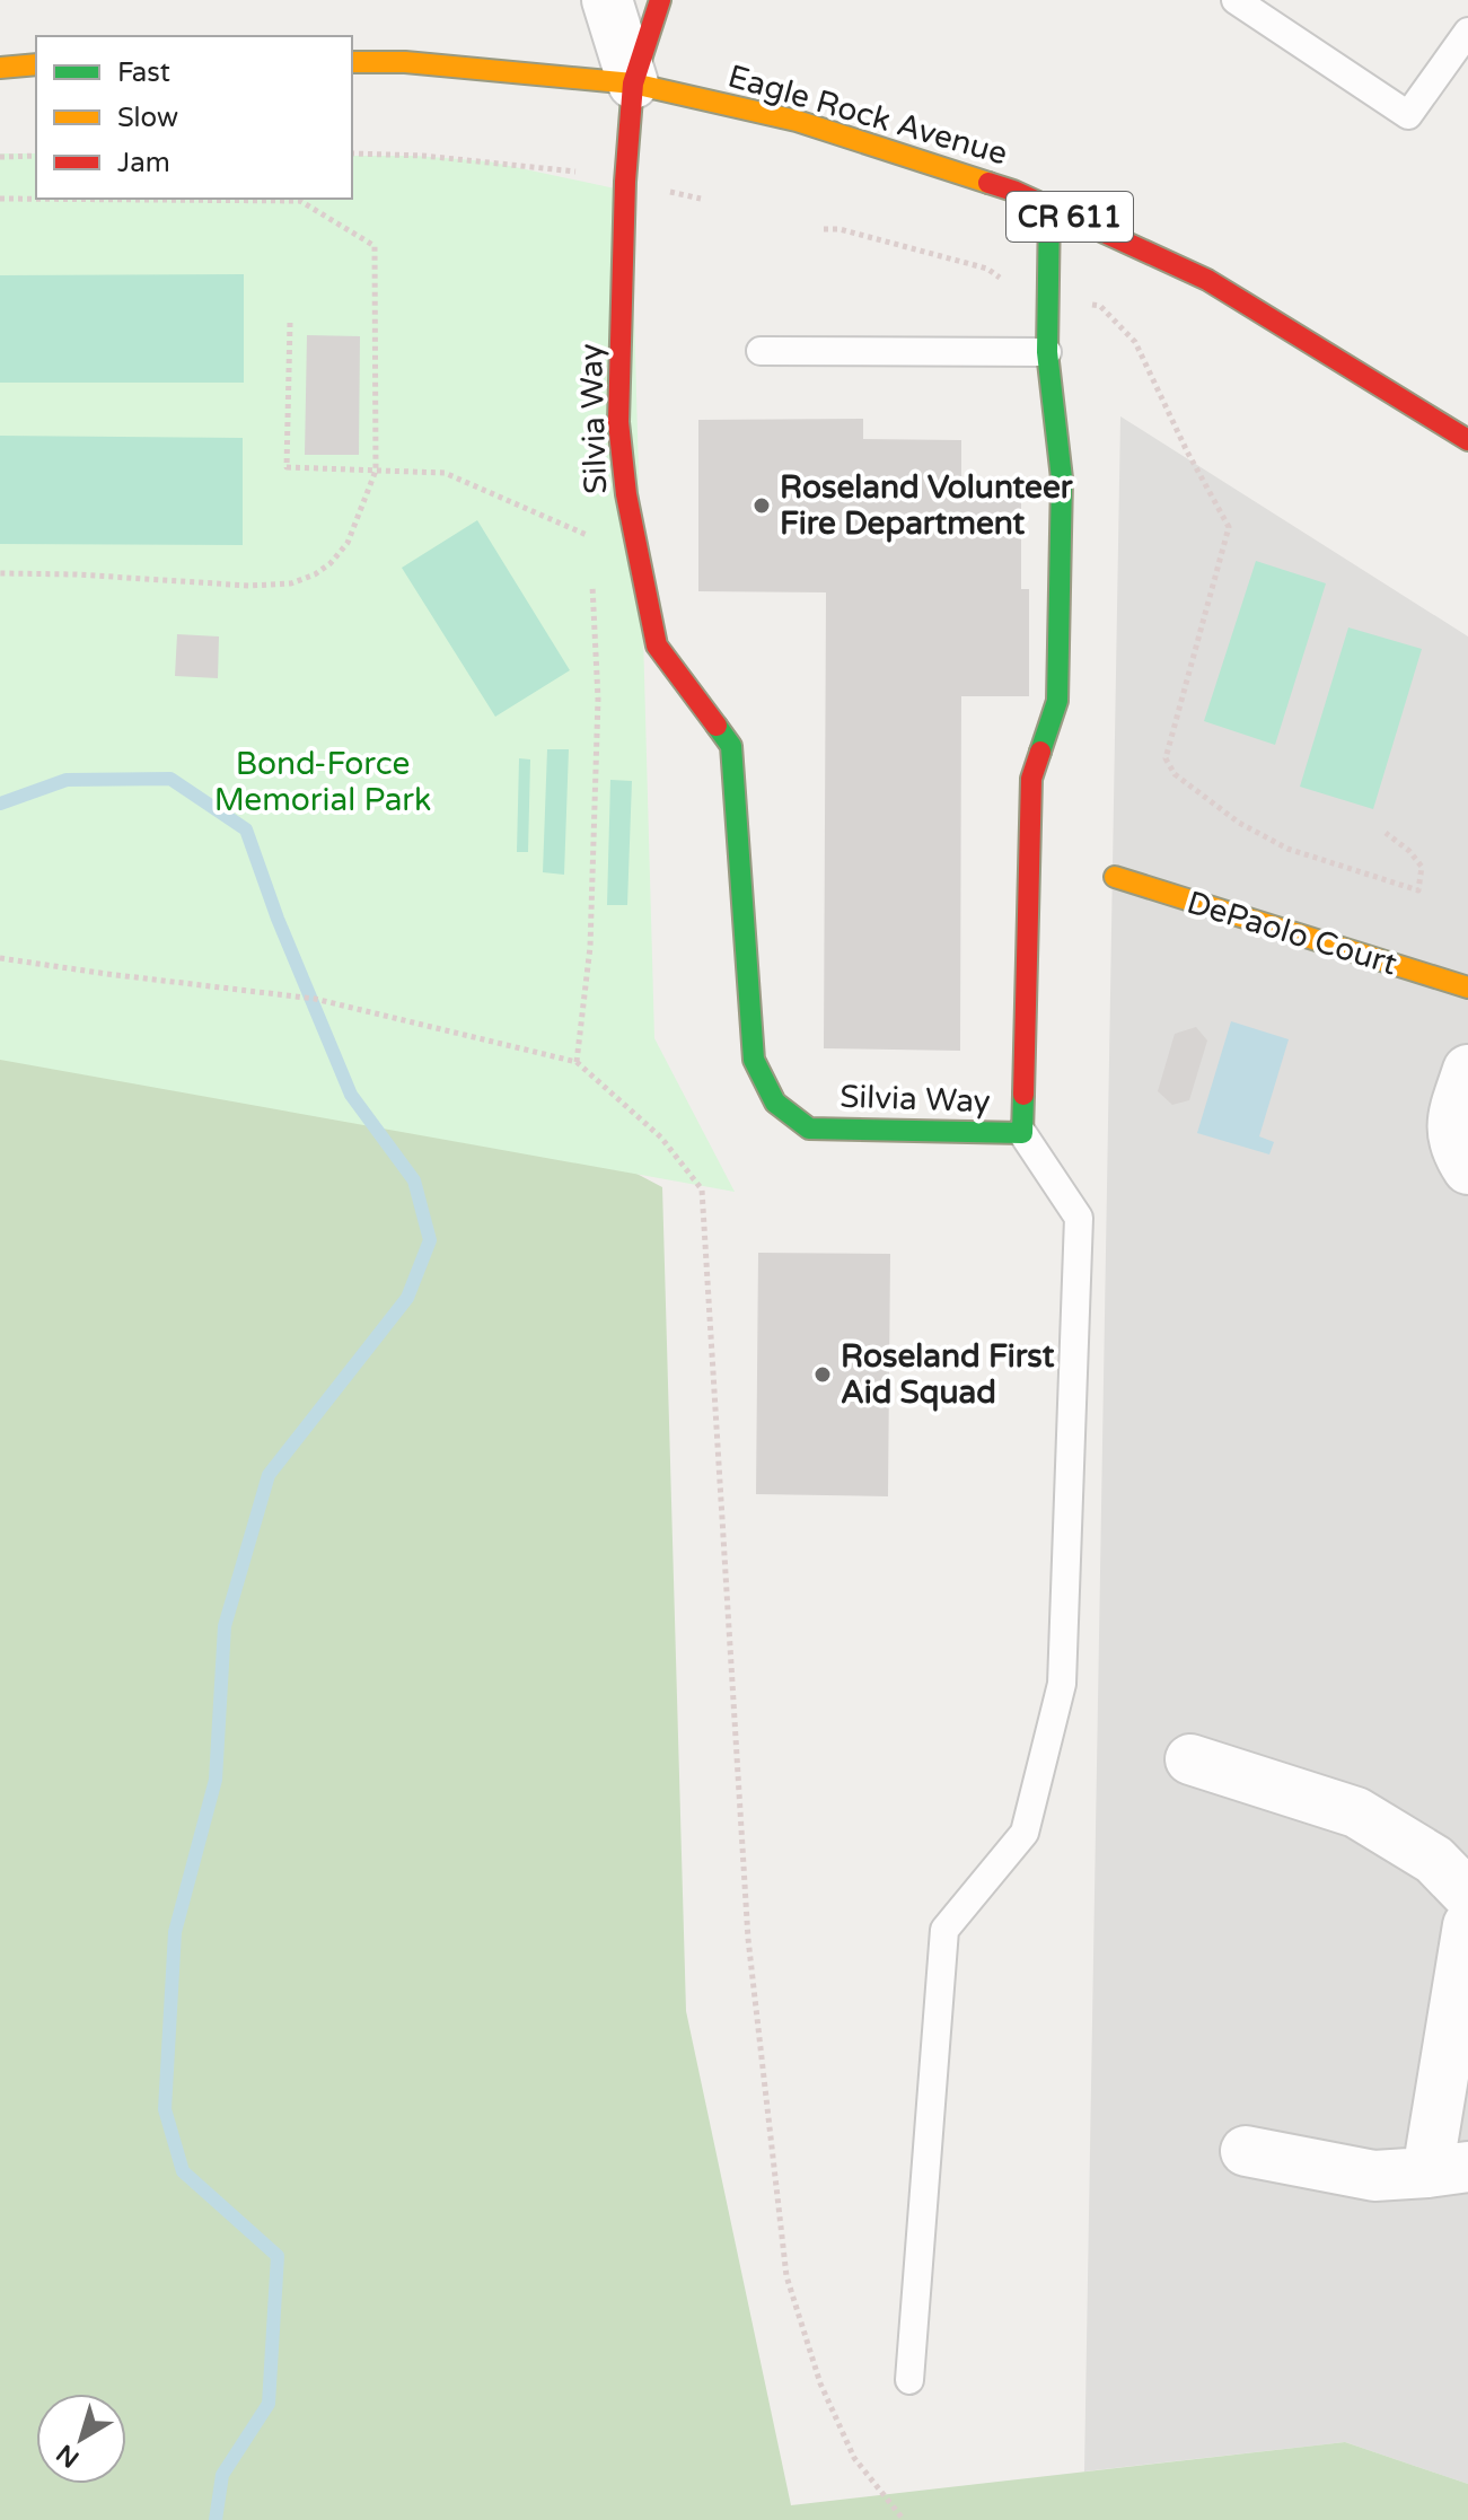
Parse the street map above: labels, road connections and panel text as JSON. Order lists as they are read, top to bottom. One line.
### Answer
{"streets":{"street":["Eagle Rock Avenue","CR 611","Silvia Way","DePaolo Court"]},"crossings":[["Eagle Rock Avenue","Silvia Way"]],"parks":["Bond-Force Memorial Park"],"places":["Roseland Volunteer Fire Department","Roseland First Aid Squad"],"legend":["Fast","Slow","Jam"],"north":"bottom left"}
